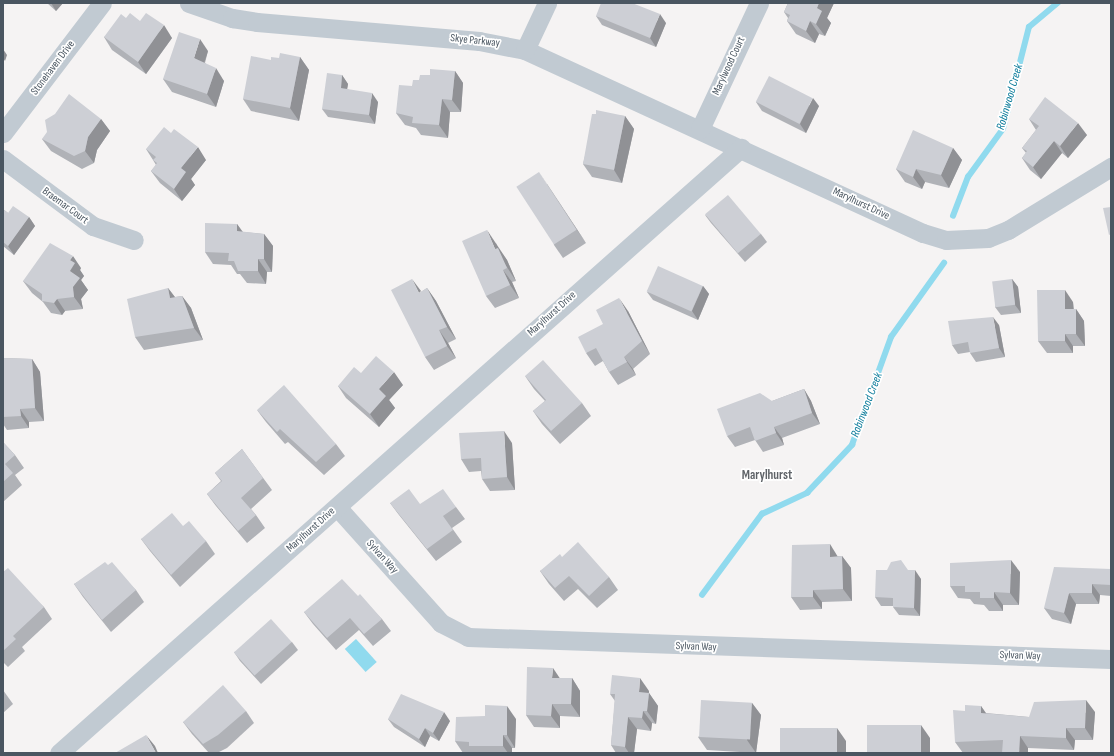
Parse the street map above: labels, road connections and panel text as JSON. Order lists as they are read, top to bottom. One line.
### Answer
{"streets":{"street":["Skye Parkway","Marylwood Court","Stonehaven Drive","Marylhurst Drive","Braemar Court","Sylvan Way"]},"crossings":[["Skye Parkway","Marylwood Court"],["Skye Parkway","Marylhurst Drive"],["Marylhurst Drive","Sylvan Way"]],"districts":["Marylhurst"],"water":["Robinwood Creek"]}
